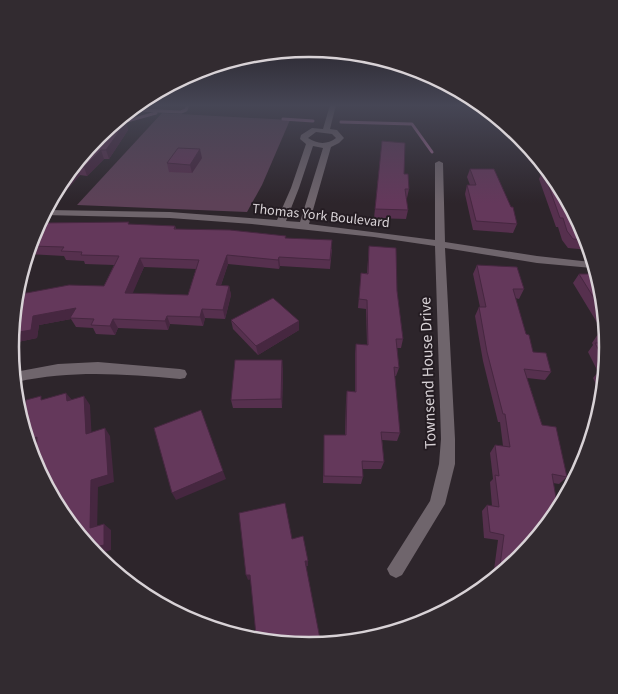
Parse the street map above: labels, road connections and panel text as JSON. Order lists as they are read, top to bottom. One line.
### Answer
{"streets":{"street":["Thomas York Boulevard","Townsend House Drive"]},"crossings":[["Thomas York Boulevard","Townsend House Drive"]]}
